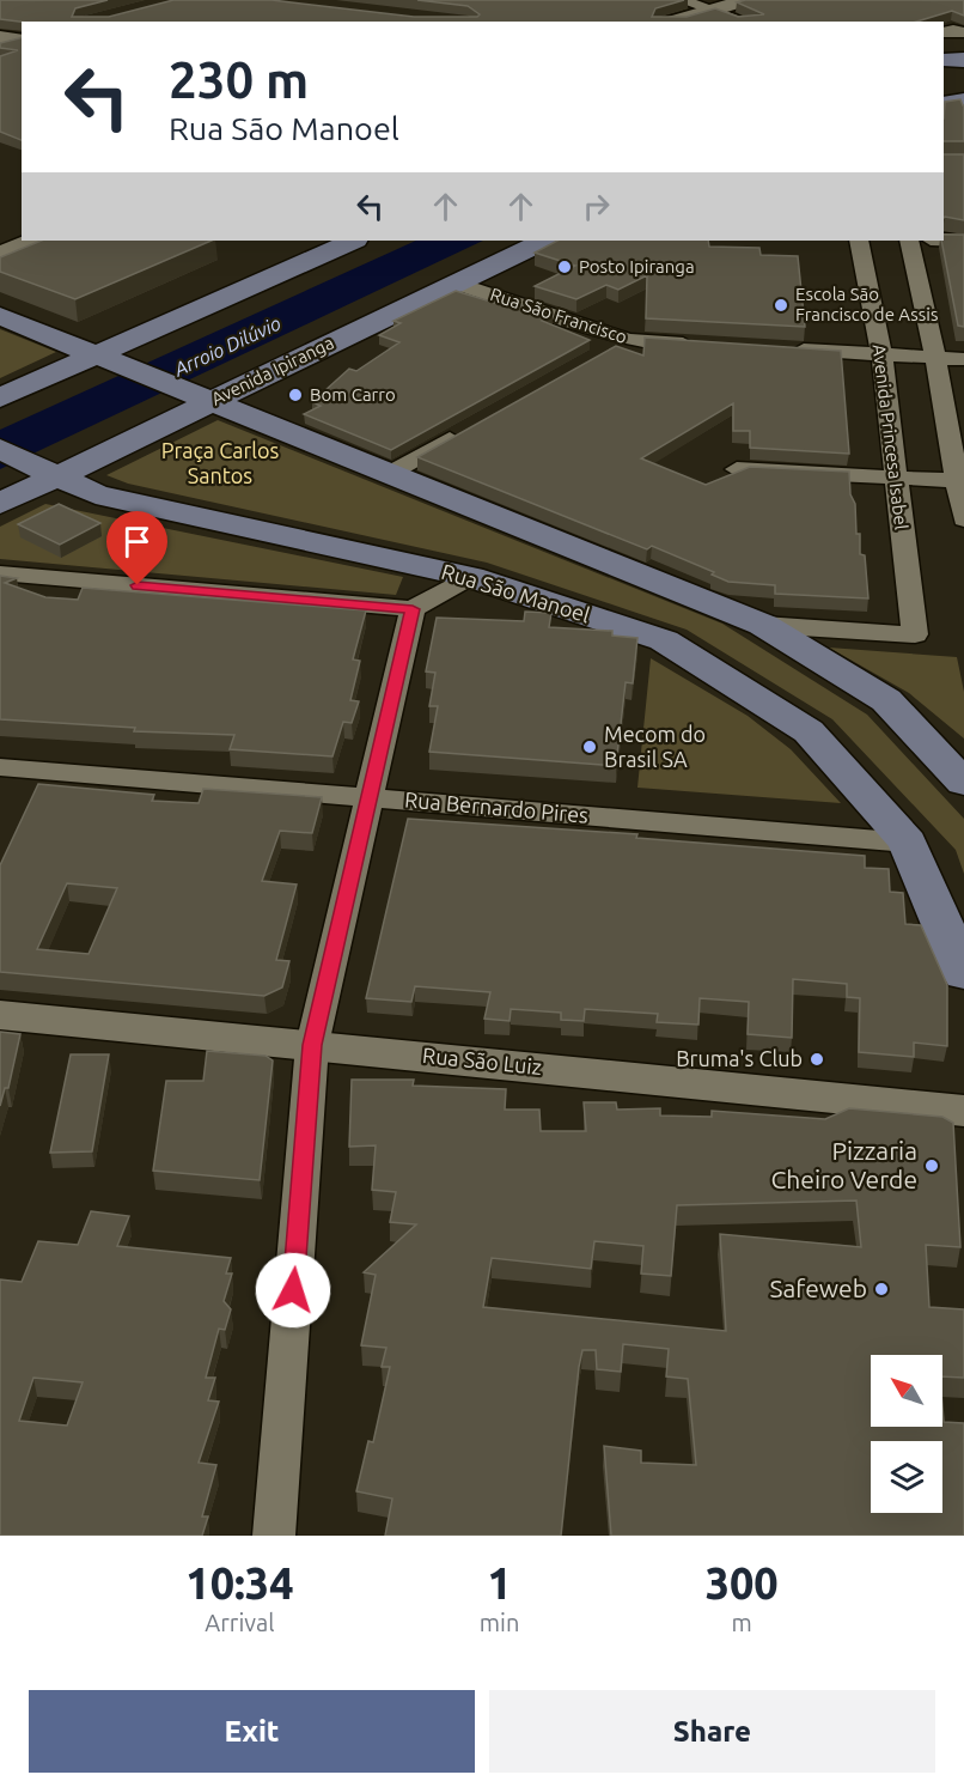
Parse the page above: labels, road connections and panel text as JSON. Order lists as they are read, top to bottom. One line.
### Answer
{"streets":{"main road":["Avenida Ipiranga","Rua São Manoel"],"street":["Rua São Francisco","Avenida Princesa Isabel","Rua Bernardo Pires","Rua São Luiz"]},"crossings":[["Rua São Francisco","Avenida Ipiranga"],["Avenida Ipiranga","Rua São Manoel"],["Rua São Manoel","Rua Bernardo Pires"]],"water":["Arroio Dilúvio"],"parks":["Praça Carlos Santos"],"places":["Posto Ipiranga","Escola São Francisco de Assis","Bom Carro","Mecom do Brasil SA","Bruma's Club","Pizzaria Cheiro Verde","Safeweb"],"north":"top left","page":{"turn":["230 m","Rua São Manoel"],"eta":["10:34","Arrival","1","min","300","m"],"buttons":["Exit","Share"]}}
